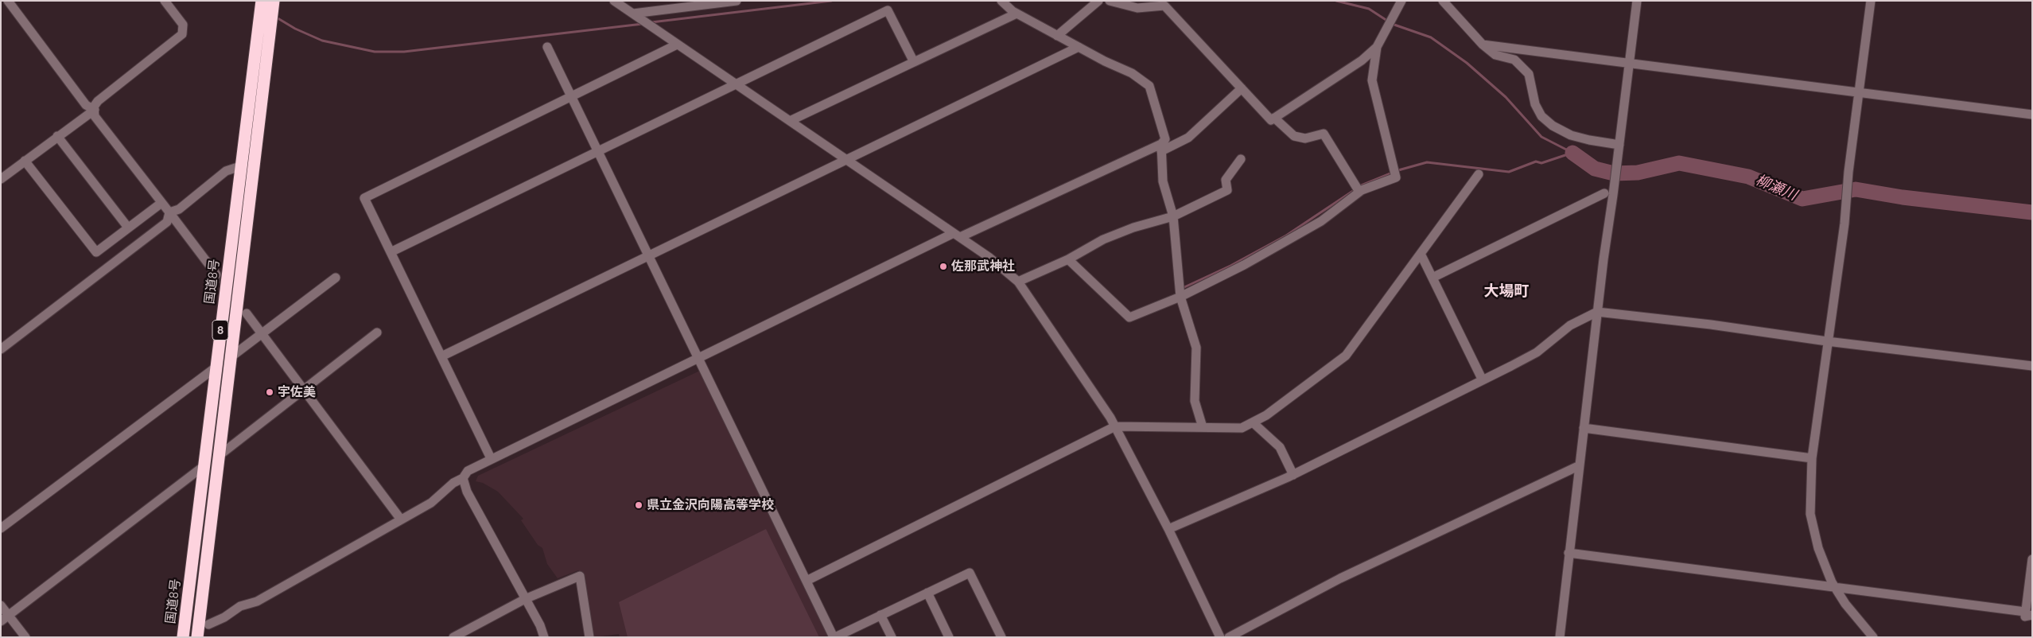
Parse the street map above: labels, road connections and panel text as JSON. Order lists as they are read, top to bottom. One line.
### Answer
{"streets":{"highway":["国道8号","8"]},"districts":["大場町"],"water":["柳瀬川"],"places":["佐那武神社","宇佐美","県立金沢向陽高等学校"]}
